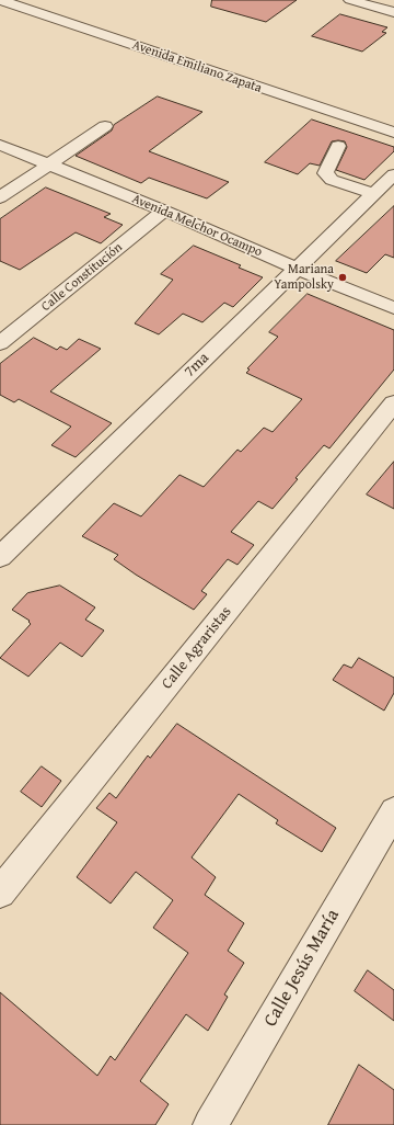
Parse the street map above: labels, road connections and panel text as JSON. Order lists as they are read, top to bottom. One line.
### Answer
{"streets":{"street":["Avenida Emiliano Zapata","Avenida Melchor Ocampo","Calle Constitución","7ma","Calle Agraristas","Calle Jesús María"]},"crossings":[["Avenida Melchor Ocampo","Calle Constitución"],["Avenida Melchor Ocampo","7ma"]],"places":["Mariana Yampolsky"]}
